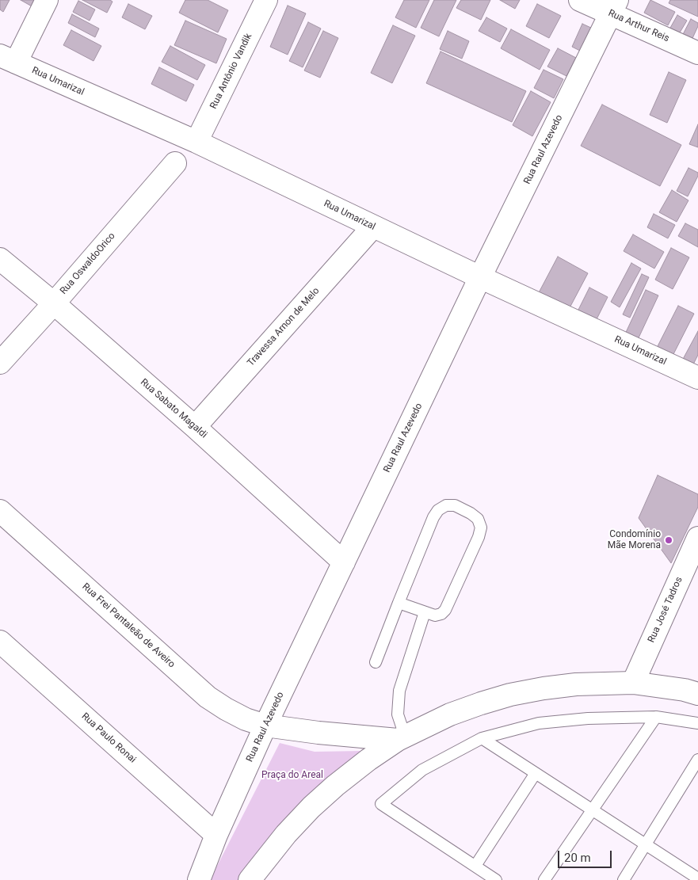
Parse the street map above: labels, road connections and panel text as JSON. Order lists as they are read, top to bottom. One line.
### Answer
{"streets":{"street":["Rua Arthur Reis","Rua Antônio Vandik","Rua Umarizal","Rua Raul Azevedo","Rua OswaldoOrico","Travessa Arnon de Melo","Rua Sabato Magaldi","Rua José Tadros","Rua Frei Pantaleão de Aveiro","Rua Paulo Ronai"]},"crossings":[["Rua Arthur Reis","Rua Raul Azevedo"],["Rua Antônio Vandik","Rua Umarizal"],["Rua Umarizal","Rua Raul Azevedo"],["Rua Umarizal","Travessa Arnon de Melo"],["Rua Raul Azevedo","Rua Sabato Magaldi"],["Rua Raul Azevedo","Rua Frei Pantaleão de Aveiro"],["Rua Raul Azevedo","Rua Paulo Ronai"],["Rua OswaldoOrico","Rua Sabato Magaldi"],["Travessa Arnon de Melo","Rua Sabato Magaldi"]],"parks":["Praça do Areal"],"places":["Condomínio Mãe Morena"],"scale_bar":"20 m"}
